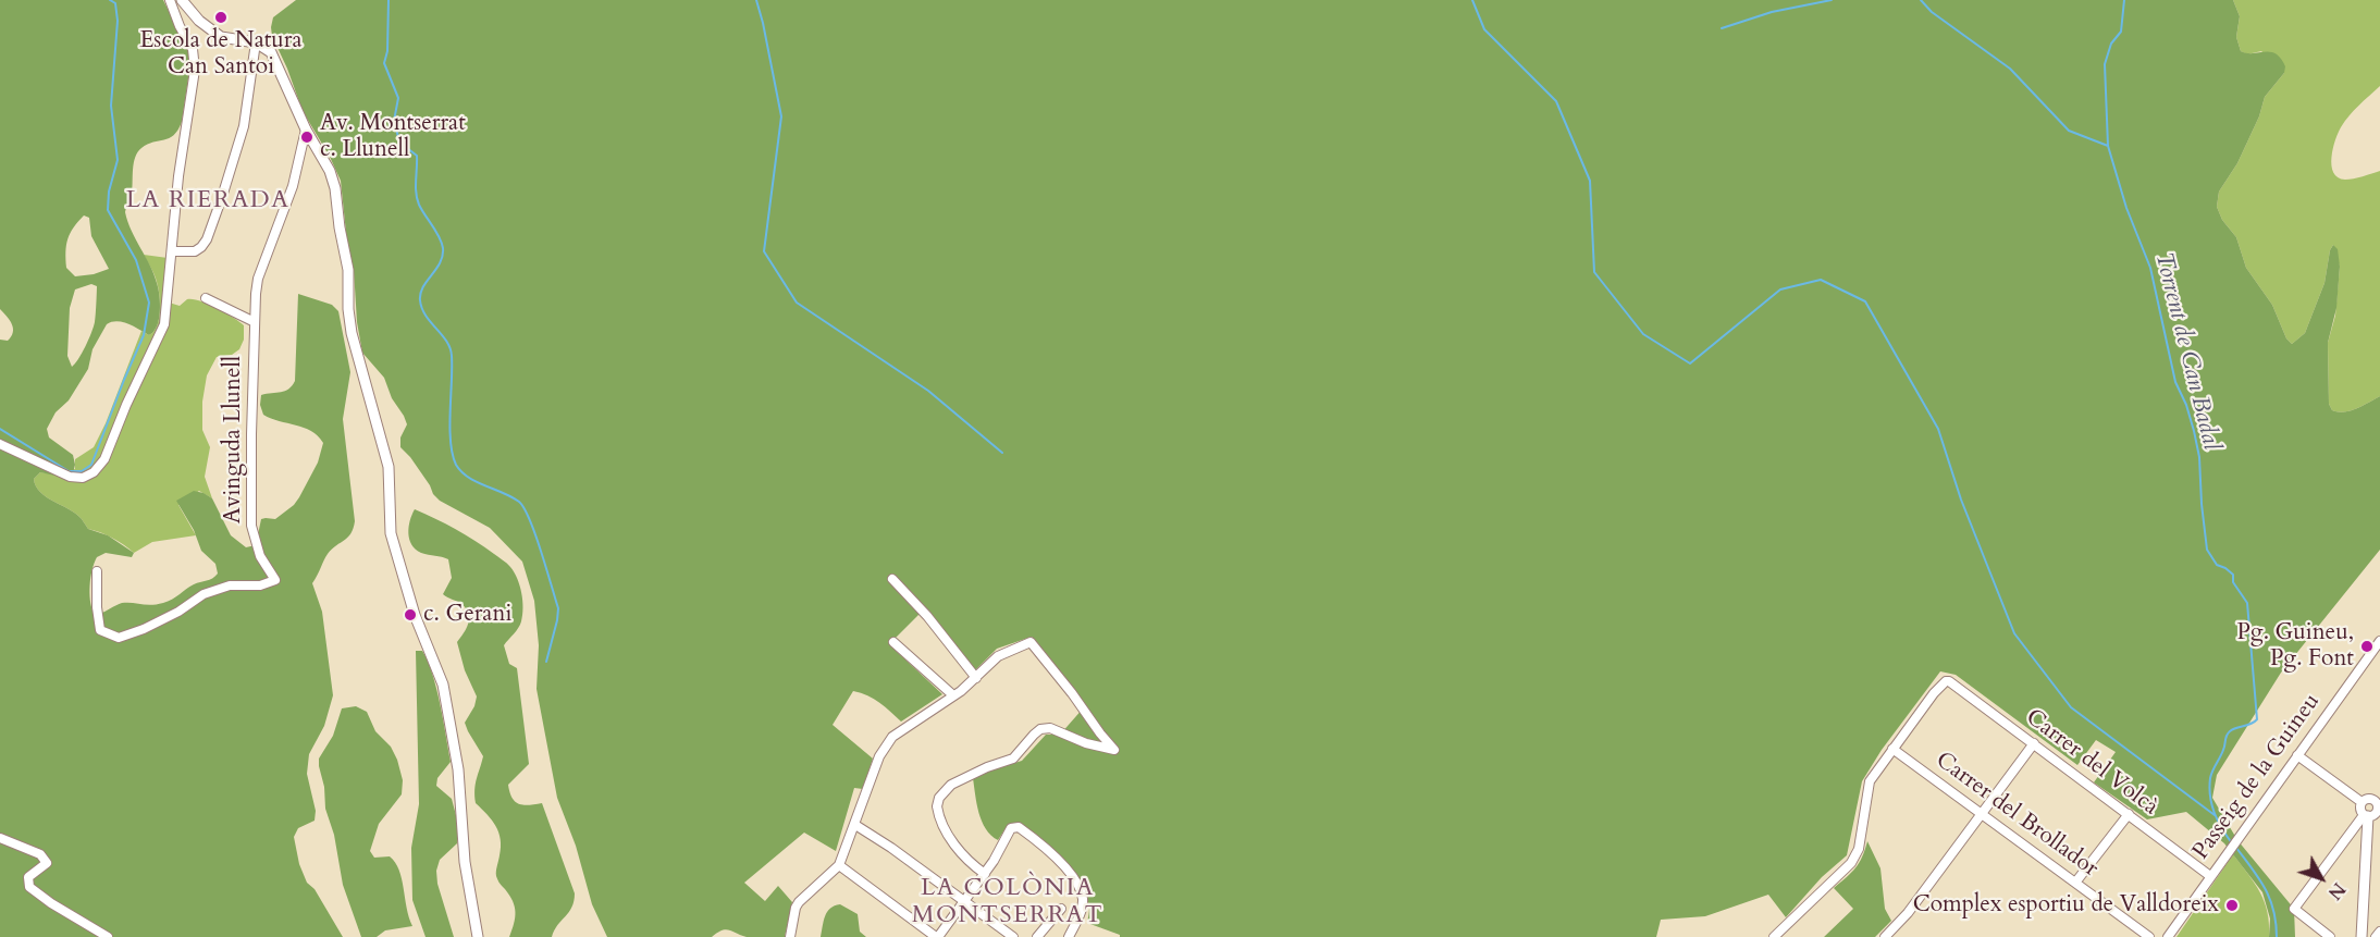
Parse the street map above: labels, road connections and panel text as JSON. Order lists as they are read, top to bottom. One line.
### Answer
{"streets":{"street":["Avinguda Llunell","Carrer del Volcà","Passeig de la Guineu","Carrer del Brollador"]},"crossings":[["Carrer del Volcà","Passeig de la Guineu"],["Carrer del Volcà","Carrer del Brollador"]],"districts":["LA RIERADA","LA COLÒNIA MONTSERRAT"],"water":["Torrent de Can Badal"],"places":["Escola de Natura Can Santoi","Av. Montserrat c. Llunell","c. Gerani","Pg. Guineu, Pg. Font","Complex esportiu de Valldoreix"],"north":"bottom right"}
